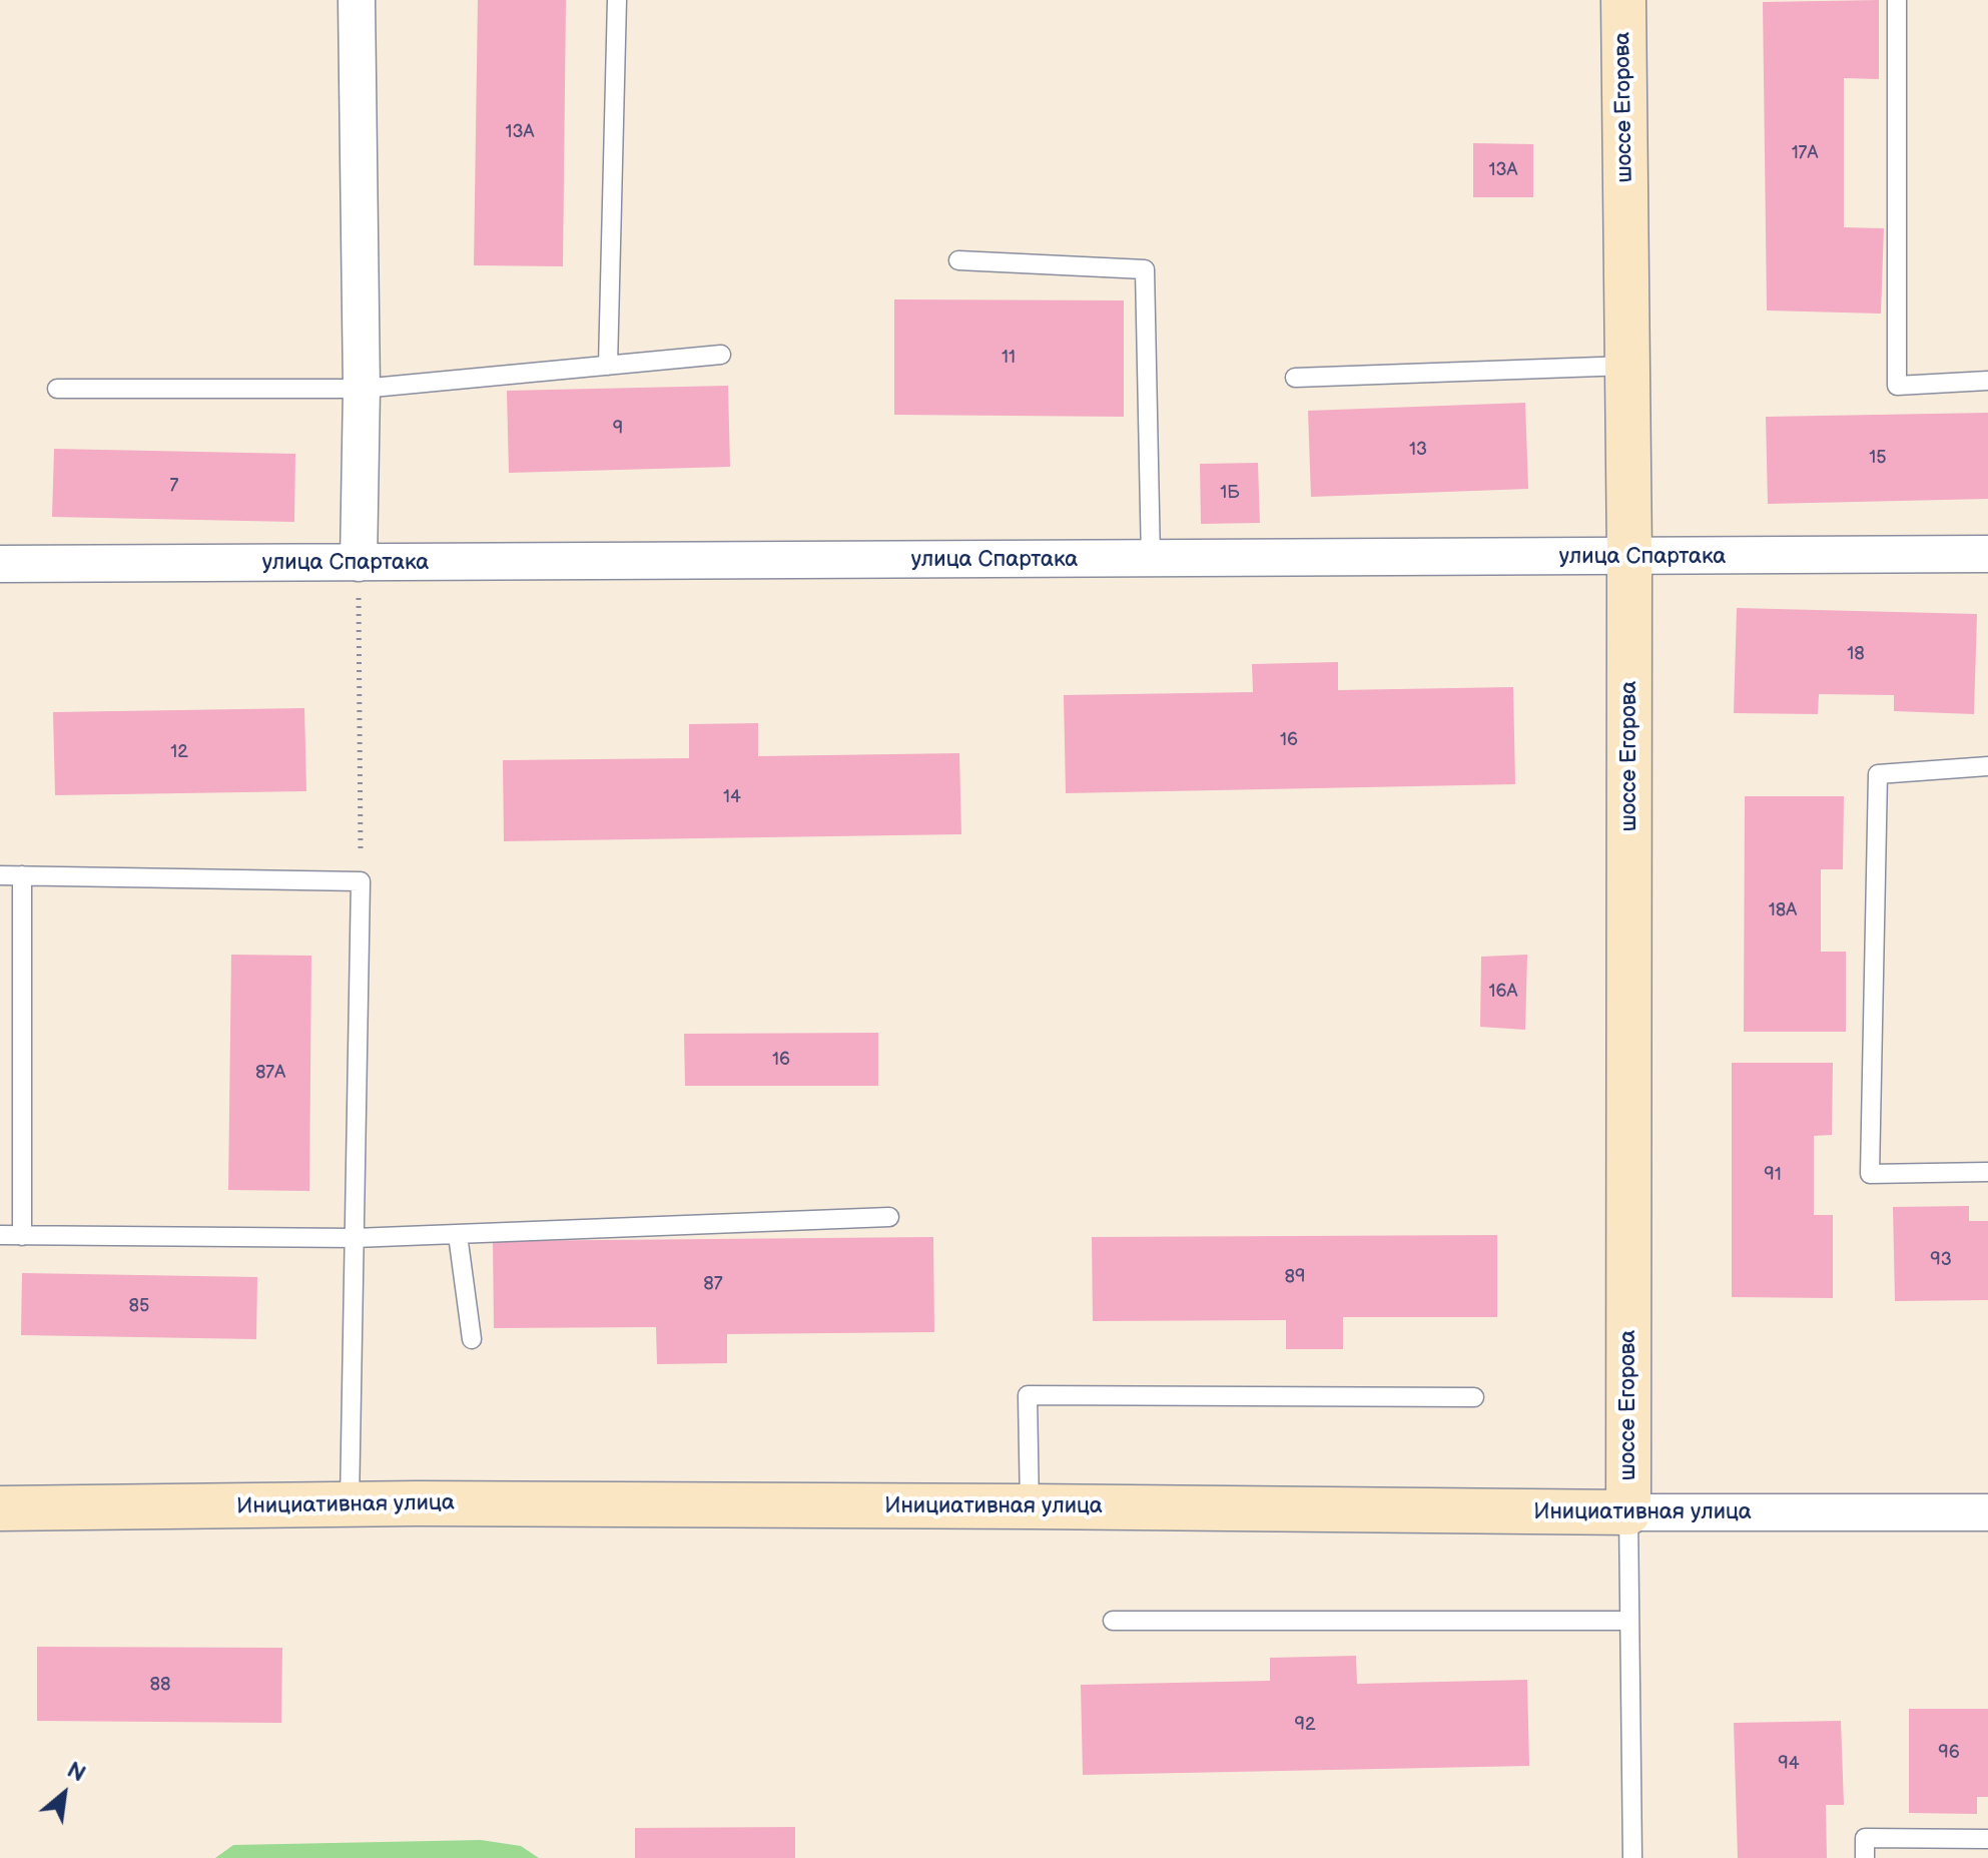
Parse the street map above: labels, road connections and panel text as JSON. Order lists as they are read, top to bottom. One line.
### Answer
{"streets":{"main road":["шоссе Егорова","Инициативная улица"],"street":["улица Спартака"]},"crossings":[["шоссе Егорова","улица Спартака"],["шоссе Егорова","Инициативная улица"]],"house_numbers":["13А","17А","13А","11","9","13","15","7","1Б","18","16","12","14","18А","16А","16","87А","91","93","89","87","85","88","92","96","94"],"north":"top right"}
